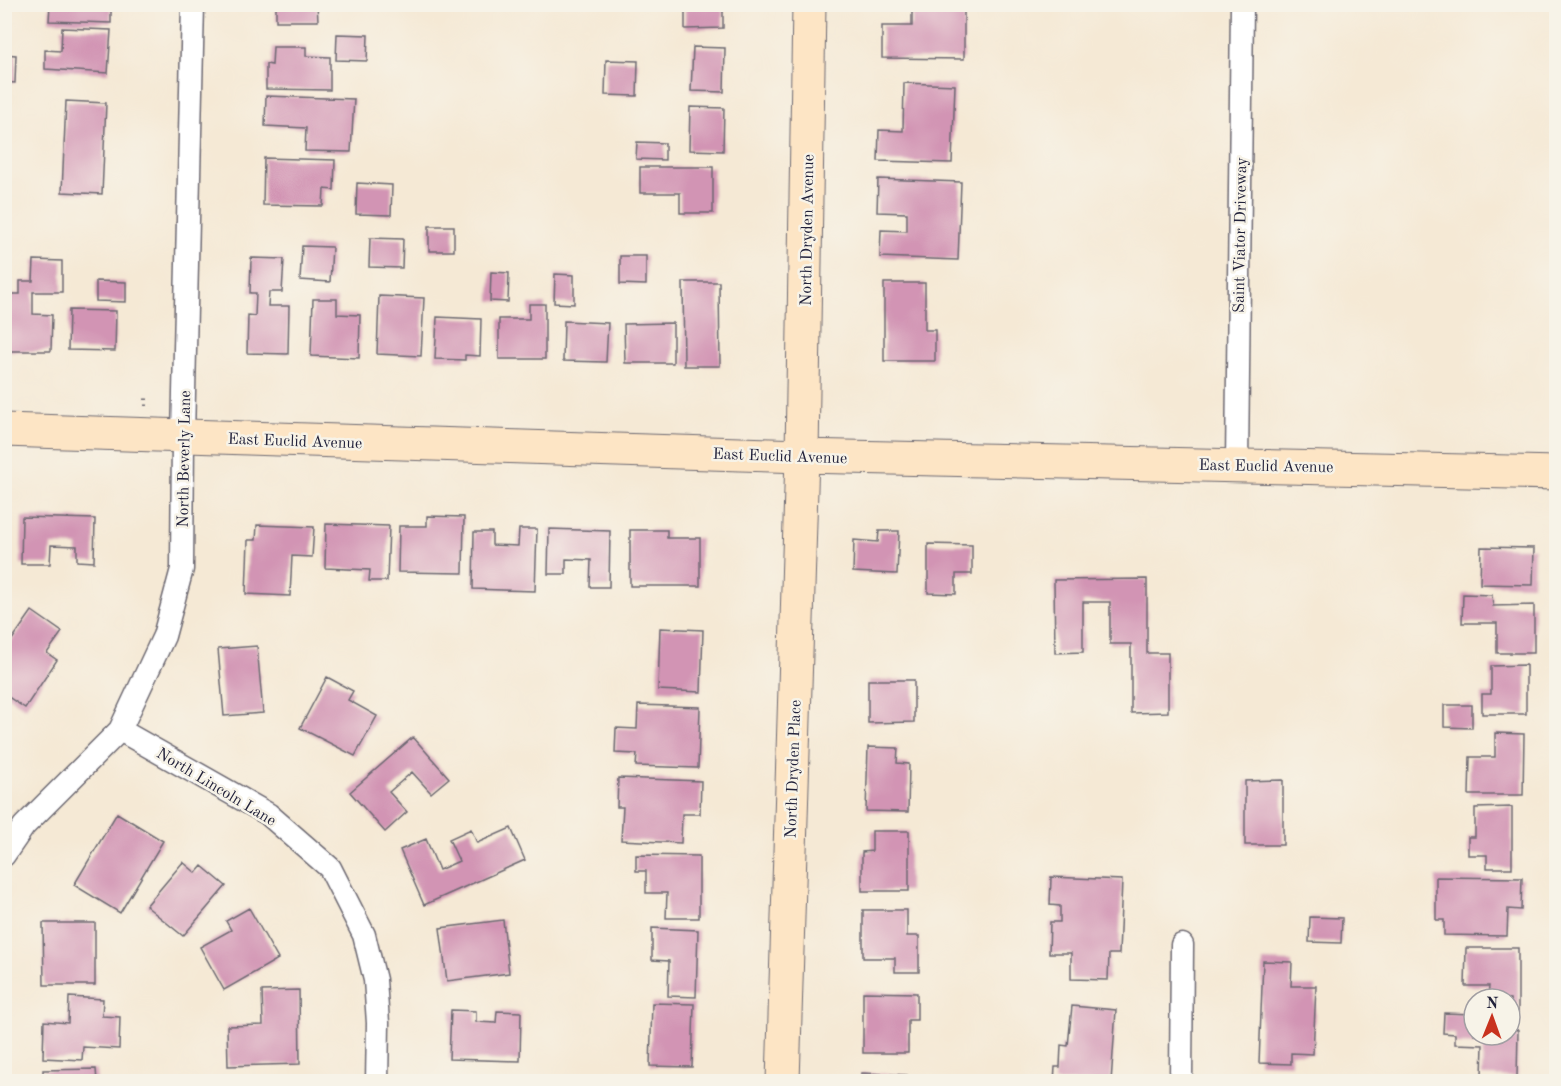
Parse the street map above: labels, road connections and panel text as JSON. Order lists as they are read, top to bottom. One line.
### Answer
{"streets":{"street":["North Dryden Avenue","Saint Viator Driveway","East Euclid Avenue","North Beverly Lane","North Dryden Place","North Lincoln Lane"]},"crossings":[["North Dryden Avenue","East Euclid Avenue"],["North Dryden Avenue","North Dryden Place"],["Saint Viator Driveway","East Euclid Avenue"],["East Euclid Avenue","North Beverly Lane"],["East Euclid Avenue","North Dryden Place"],["North Beverly Lane","North Lincoln Lane"]],"north":"top"}
